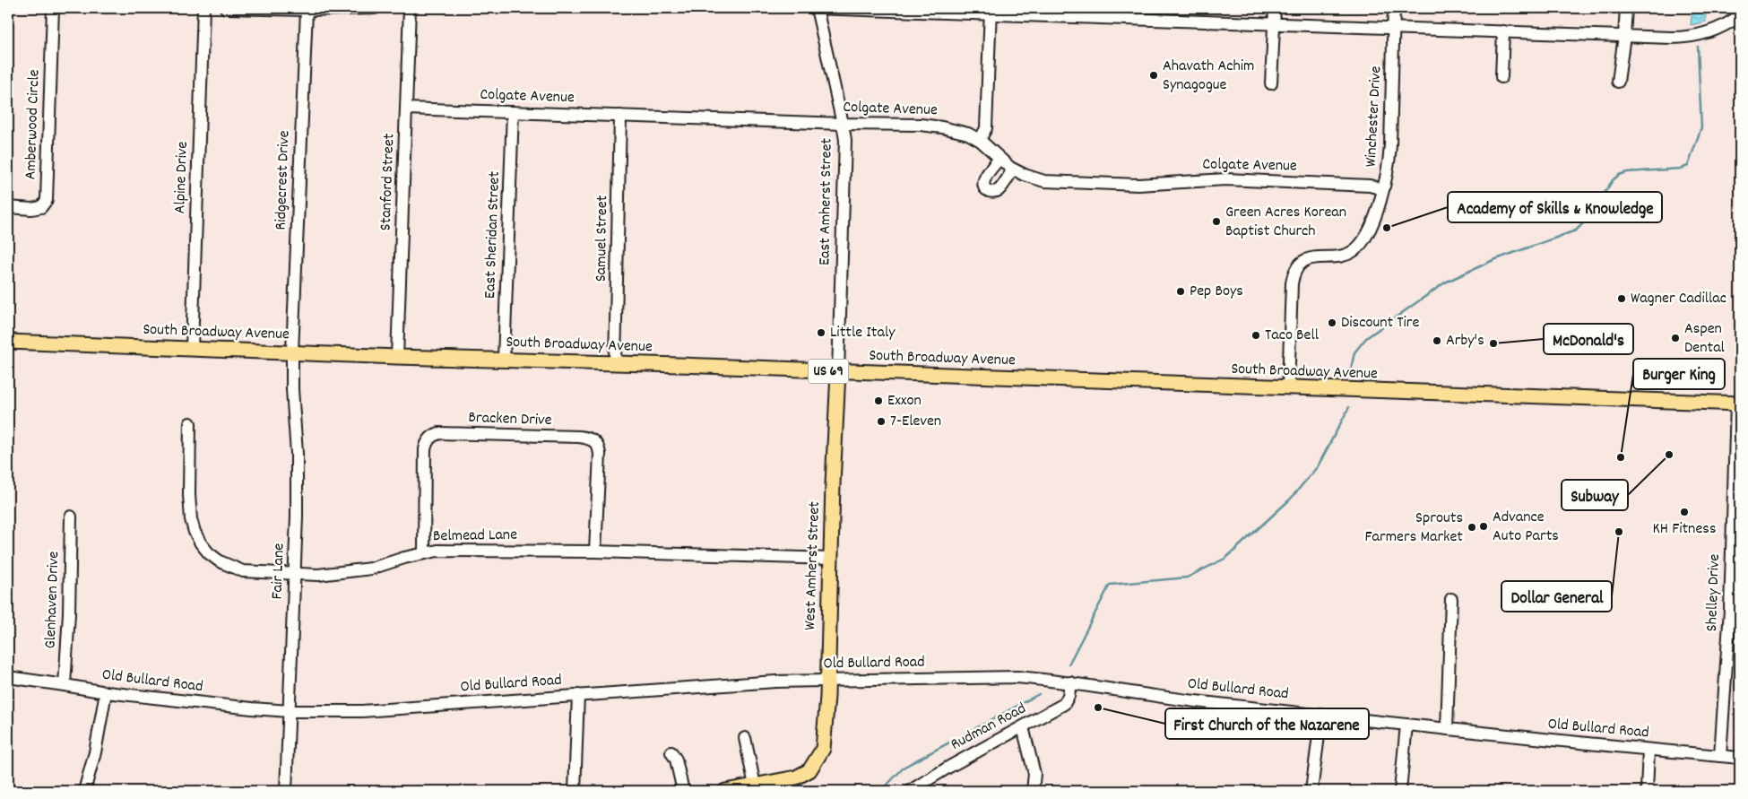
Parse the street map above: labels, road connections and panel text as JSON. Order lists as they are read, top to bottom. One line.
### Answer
{"streets":{"main road":["South Broadway Avenue","US 69","West Amherst Street"],"street":["Colgate Avenue","Winchester Drive","Amberwood Circle","Alpine Drive","Ridgecrest Drive","Stanford Street","East Amherst Street","East Sheridan Street","Samuel Street","Bracken Drive","Belmead Lane","Fair Lane","Shelley Drive","Glenhaven Drive","Old Bullard Road","Rudman Road"]},"crossings":[["Colgate Avenue","Winchester Drive"],["Colgate Avenue","Stanford Street"],["Colgate Avenue","East Amherst Street"],["Colgate Avenue","East Sheridan Street"],["Colgate Avenue","Samuel Street"],["Winchester Drive","South Broadway Avenue"],["Alpine Drive","South Broadway Avenue"],["Ridgecrest Drive","South Broadway Avenue"],["Ridgecrest Drive","Fair Lane"],["Stanford Street","South Broadway Avenue"],["East Amherst Street","South Broadway Avenue"],["East Amherst Street","West Amherst Street"],["East Sheridan Street","South Broadway Avenue"],["Samuel Street","South Broadway Avenue"],["South Broadway Avenue","West Amherst Street"],["South Broadway Avenue","Fair Lane"],["South Broadway Avenue","Shelley Drive"],["Bracken Drive","Belmead Lane"],["Belmead Lane","West Amherst Street"],["Belmead Lane","Fair Lane"],["West Amherst Street","Old Bullard Road"],["Fair Lane","Old Bullard Road"],["Shelley Drive","Old Bullard Road"],["Glenhaven Drive","Old Bullard Road"],["Old Bullard Road","Rudman Road"]],"places":["Ahavath Achim Synagogue","Green Acres Korean Baptist Church","Academy of Skills & Knowledge","Pep Boys","Wagner Cadillac","Discount Tire","Little Italy","Taco Bell","Aspen Dental","Arby's","McDonald's","Exxon","7-Eleven","Subway","Burger King","KH Fitness","Advance Auto Parts","Sprouts Farmers Market","Dollar General","First Church of the Nazarene"]}
